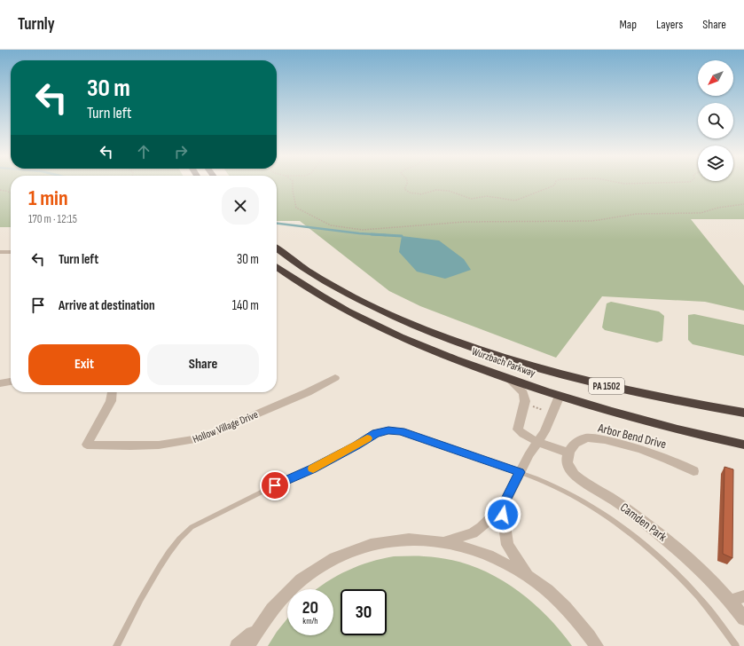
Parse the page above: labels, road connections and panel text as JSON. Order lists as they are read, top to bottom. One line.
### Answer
{"streets":{"highway":["Wurzbach Parkway","PA 1502"],"street":["Hollow Village Drive","Arbor Bend Drive","Camden Park"]},"crossings":[["Arbor Bend Drive","Camden Park"]],"north":"bottom left","page":{"header":"Turnly","nav":["Map","Layers","Share"],"turn":["30 m","Turn left"],"heading":["1 min","170 m · 12:15"],"list":[{"name":"Turn left","value":"30 m"},{"name":"Arrive at destination","value":"140 m"}],"buttons":["Exit","Share"],"speed":"20 km/h","limit":"30"}}
